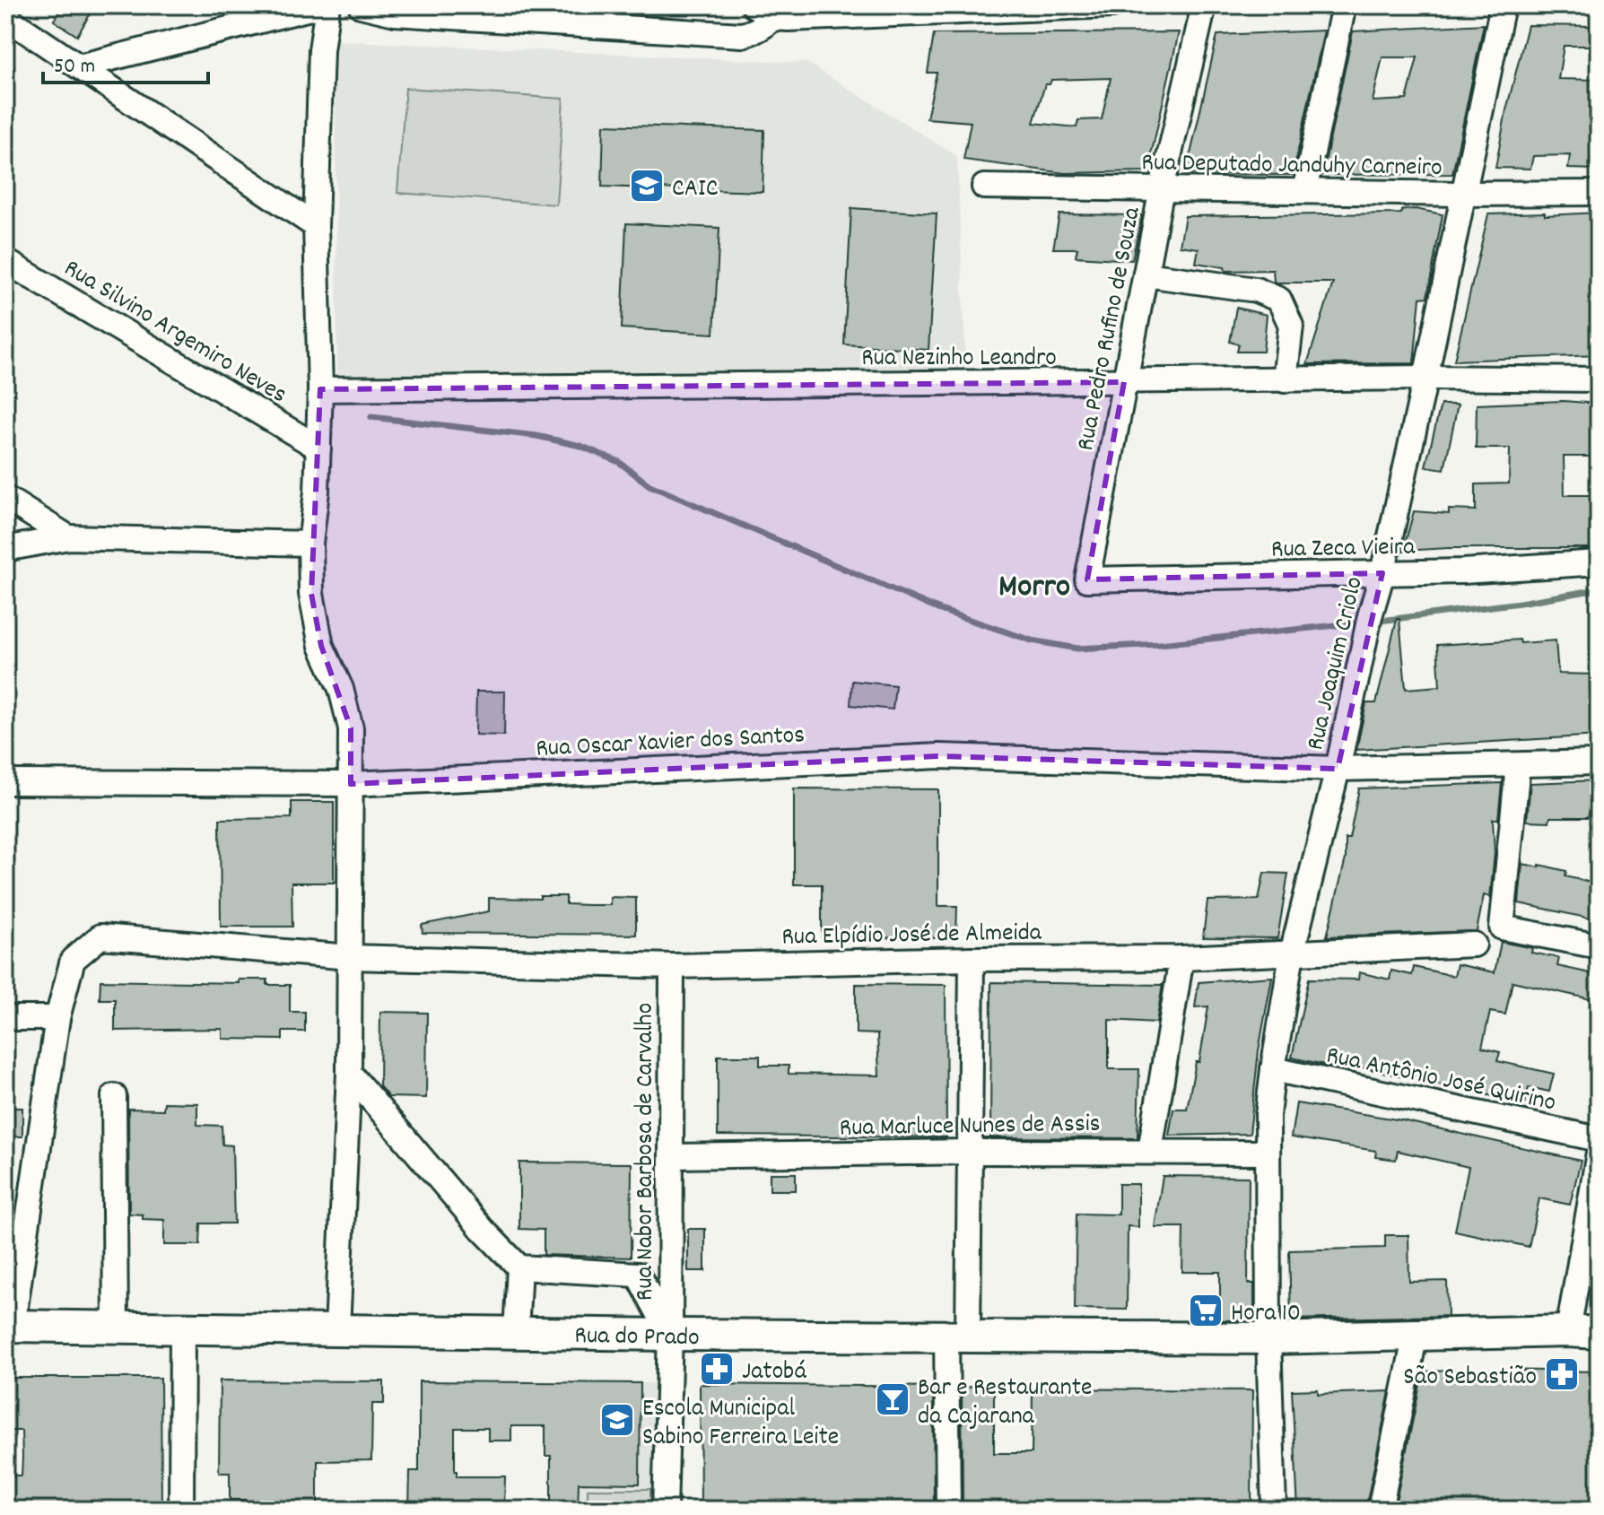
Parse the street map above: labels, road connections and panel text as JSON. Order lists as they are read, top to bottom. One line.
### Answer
{"streets":{"main road":["Rua do Prado"],"street":["Rua Deputado Janduhy Carneiro","Rua Pedro Rufino de Souza","Rua Silvino Argemiro Neves","Rua Nezinho Leandro","Rua Zeca Vieira","Rua Joaquim Criolo","Rua Oscar Xavier dos Santos","Rua Elpídio José de Almeida","Rua Antônio José Quirino","Rua Marluce Nunes de Assis","Rua Nabor Barbosa de Carvalho"]},"crossings":[["Rua Deputado Janduhy Carneiro","Rua Pedro Rufino de Souza"],["Rua Deputado Janduhy Carneiro","Rua Joaquim Criolo"],["Rua Pedro Rufino de Souza","Rua Nezinho Leandro"],["Rua Pedro Rufino de Souza","Rua Zeca Vieira"],["Rua Nezinho Leandro","Rua Joaquim Criolo"],["Rua Zeca Vieira","Rua Joaquim Criolo"],["Rua Joaquim Criolo","Rua Oscar Xavier dos Santos"],["Rua Joaquim Criolo","Rua Elpídio José de Almeida"],["Rua Joaquim Criolo","Rua Antônio José Quirino"],["Rua Joaquim Criolo","Rua Marluce Nunes de Assis"],["Rua Joaquim Criolo","Rua do Prado"],["Rua Elpídio José de Almeida","Rua Nabor Barbosa de Carvalho"],["Rua Elpídio José de Almeida","Rua do Prado"],["Rua Marluce Nunes de Assis","Rua Nabor Barbosa de Carvalho"],["Rua Nabor Barbosa de Carvalho","Rua do Prado"]],"districts":["Morro"],"places":{"school or university":["CAIC","Escola Municipal Sabino Ferreira Leite"],"supermarket":["Hora 10"],"pharmacy":["Jatobá","São Sebastião"],"bar":["Bar e Restaurante da Cajarana"]},"scale_bar":"50 m"}
